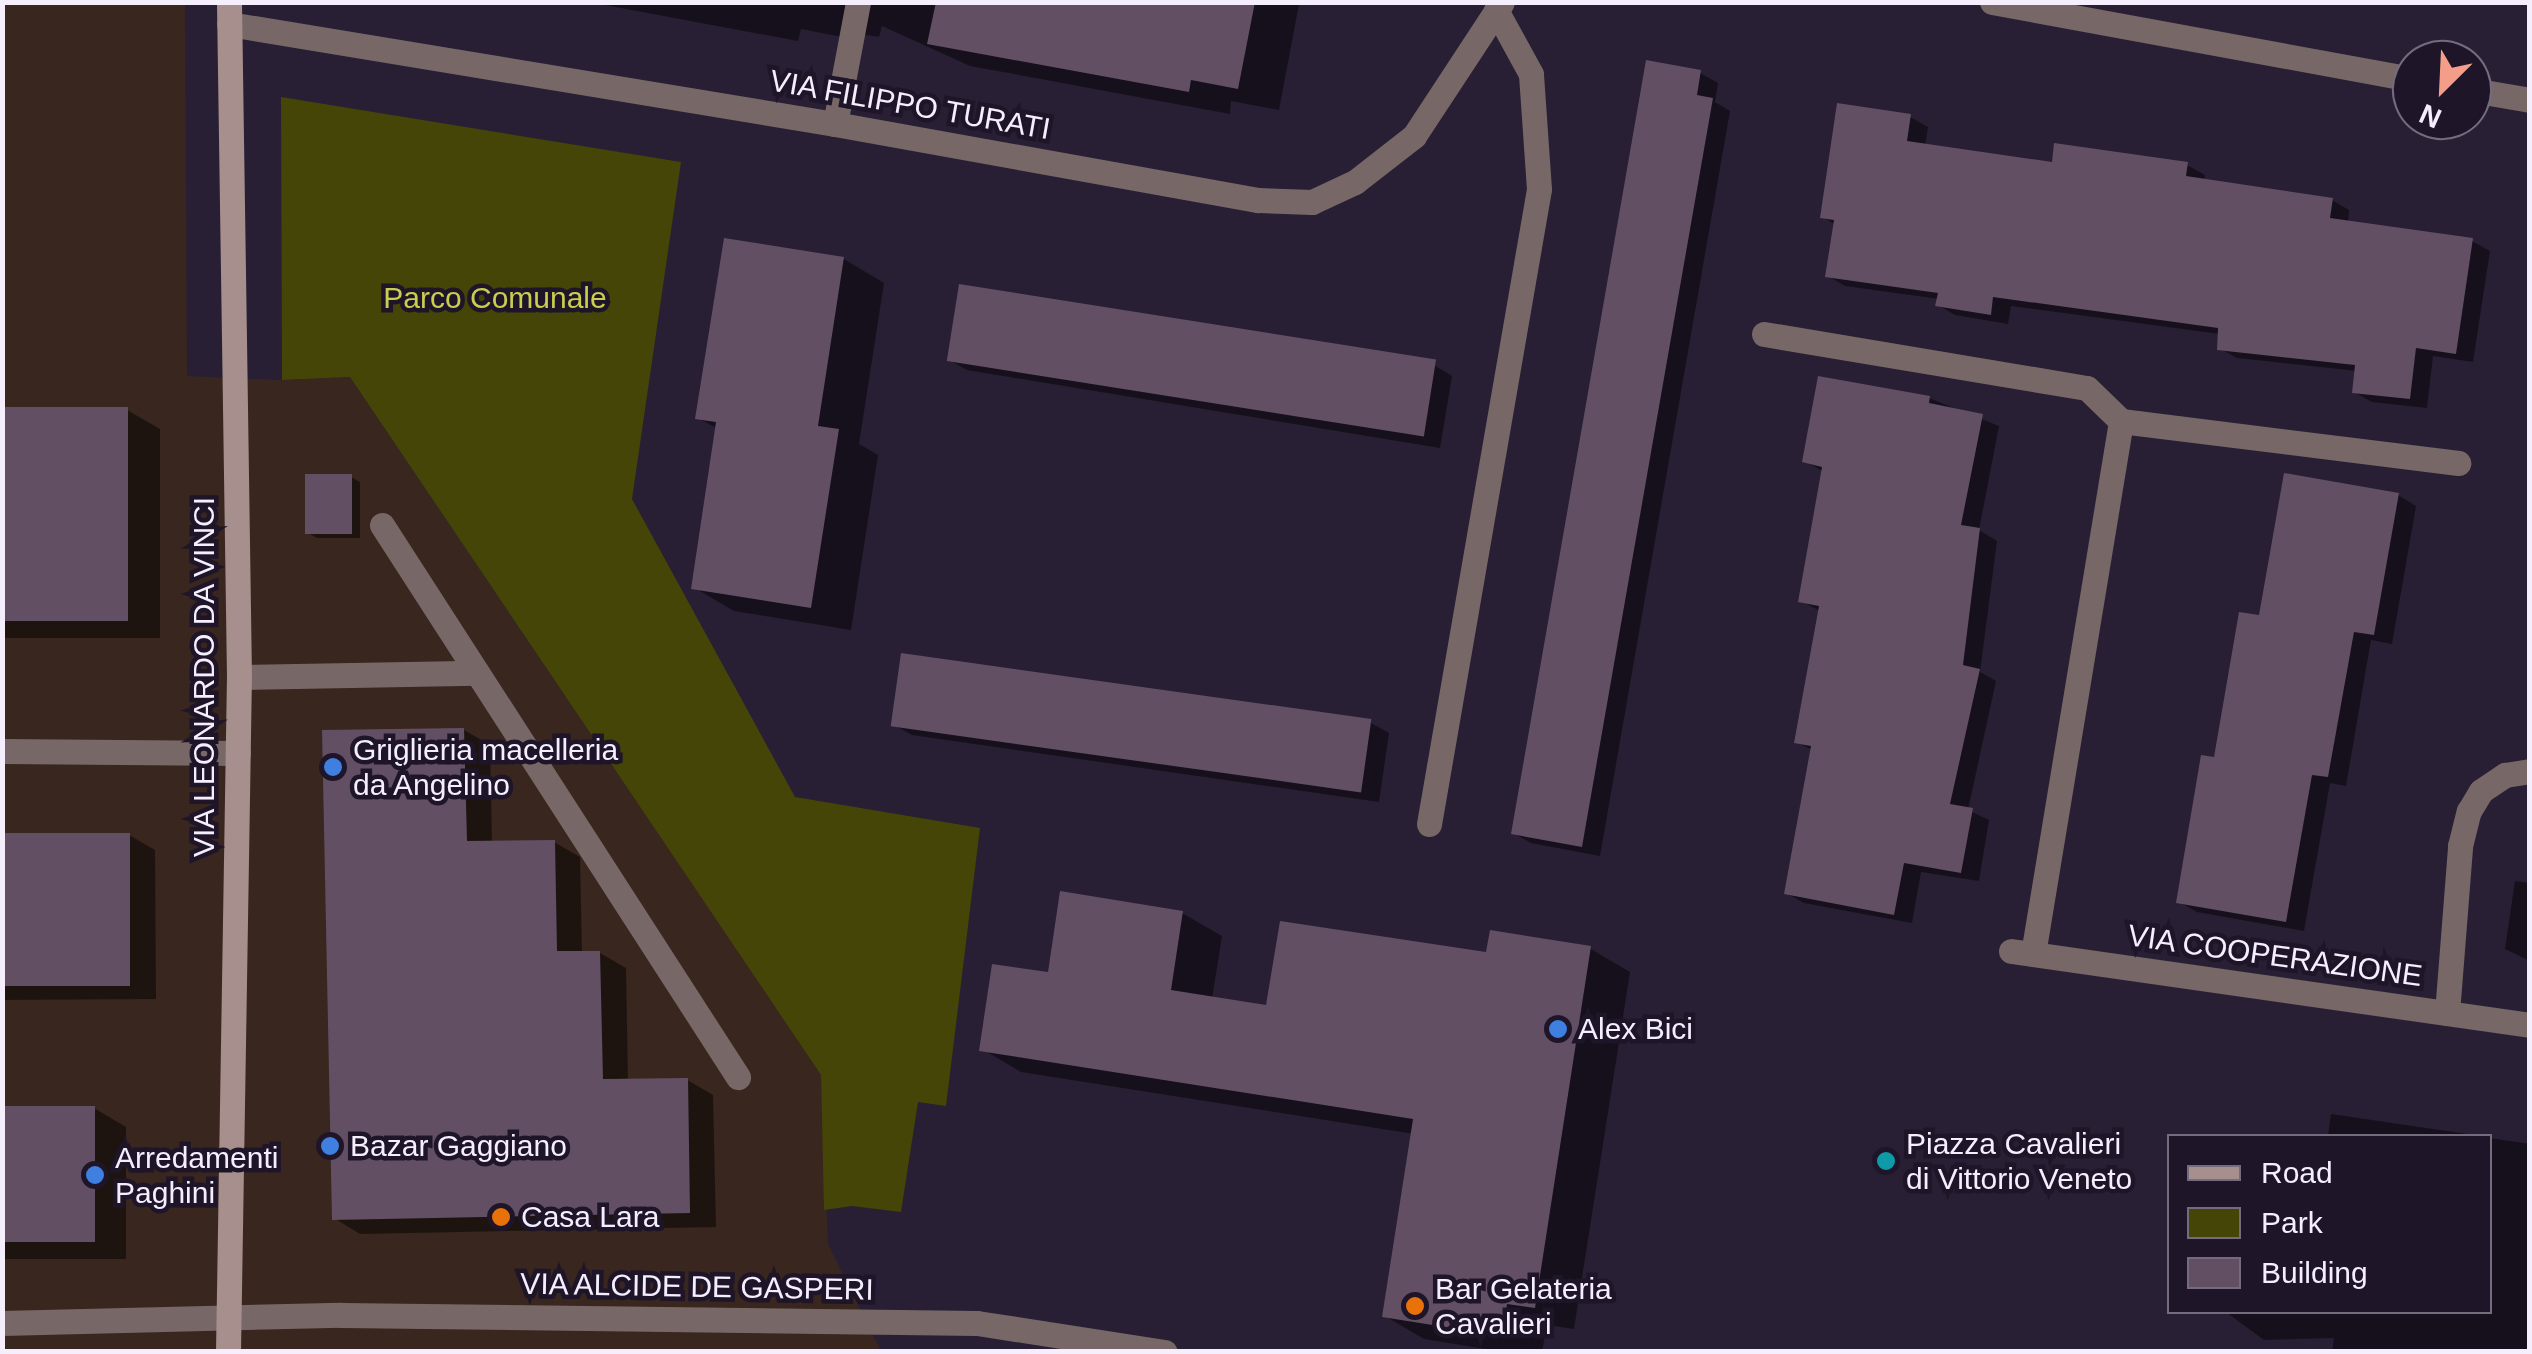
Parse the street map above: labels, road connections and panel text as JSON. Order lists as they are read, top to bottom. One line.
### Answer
{"streets":{"main road":["VIA LEONARDO DA VINCI"],"street":["VIA FILIPPO TURATI","VIA COOPERAZIONE","VIA ALCIDE DE GASPERI"]},"crossings":[["VIA FILIPPO TURATI","VIA LEONARDO DA VINCI"],["VIA LEONARDO DA VINCI","VIA ALCIDE DE GASPERI"]],"parks":["Parco Comunale"],"places":["Griglieria macelleria da Angelino","Alex Bici","Bazar Gaggiano","Piazza Cavalieri di Vittorio Veneto","Arredamenti Paghini","Casa Lara","Bar Gelateria Cavalieri"],"legend":["Road","Park","Building"],"north":"bottom left"}
